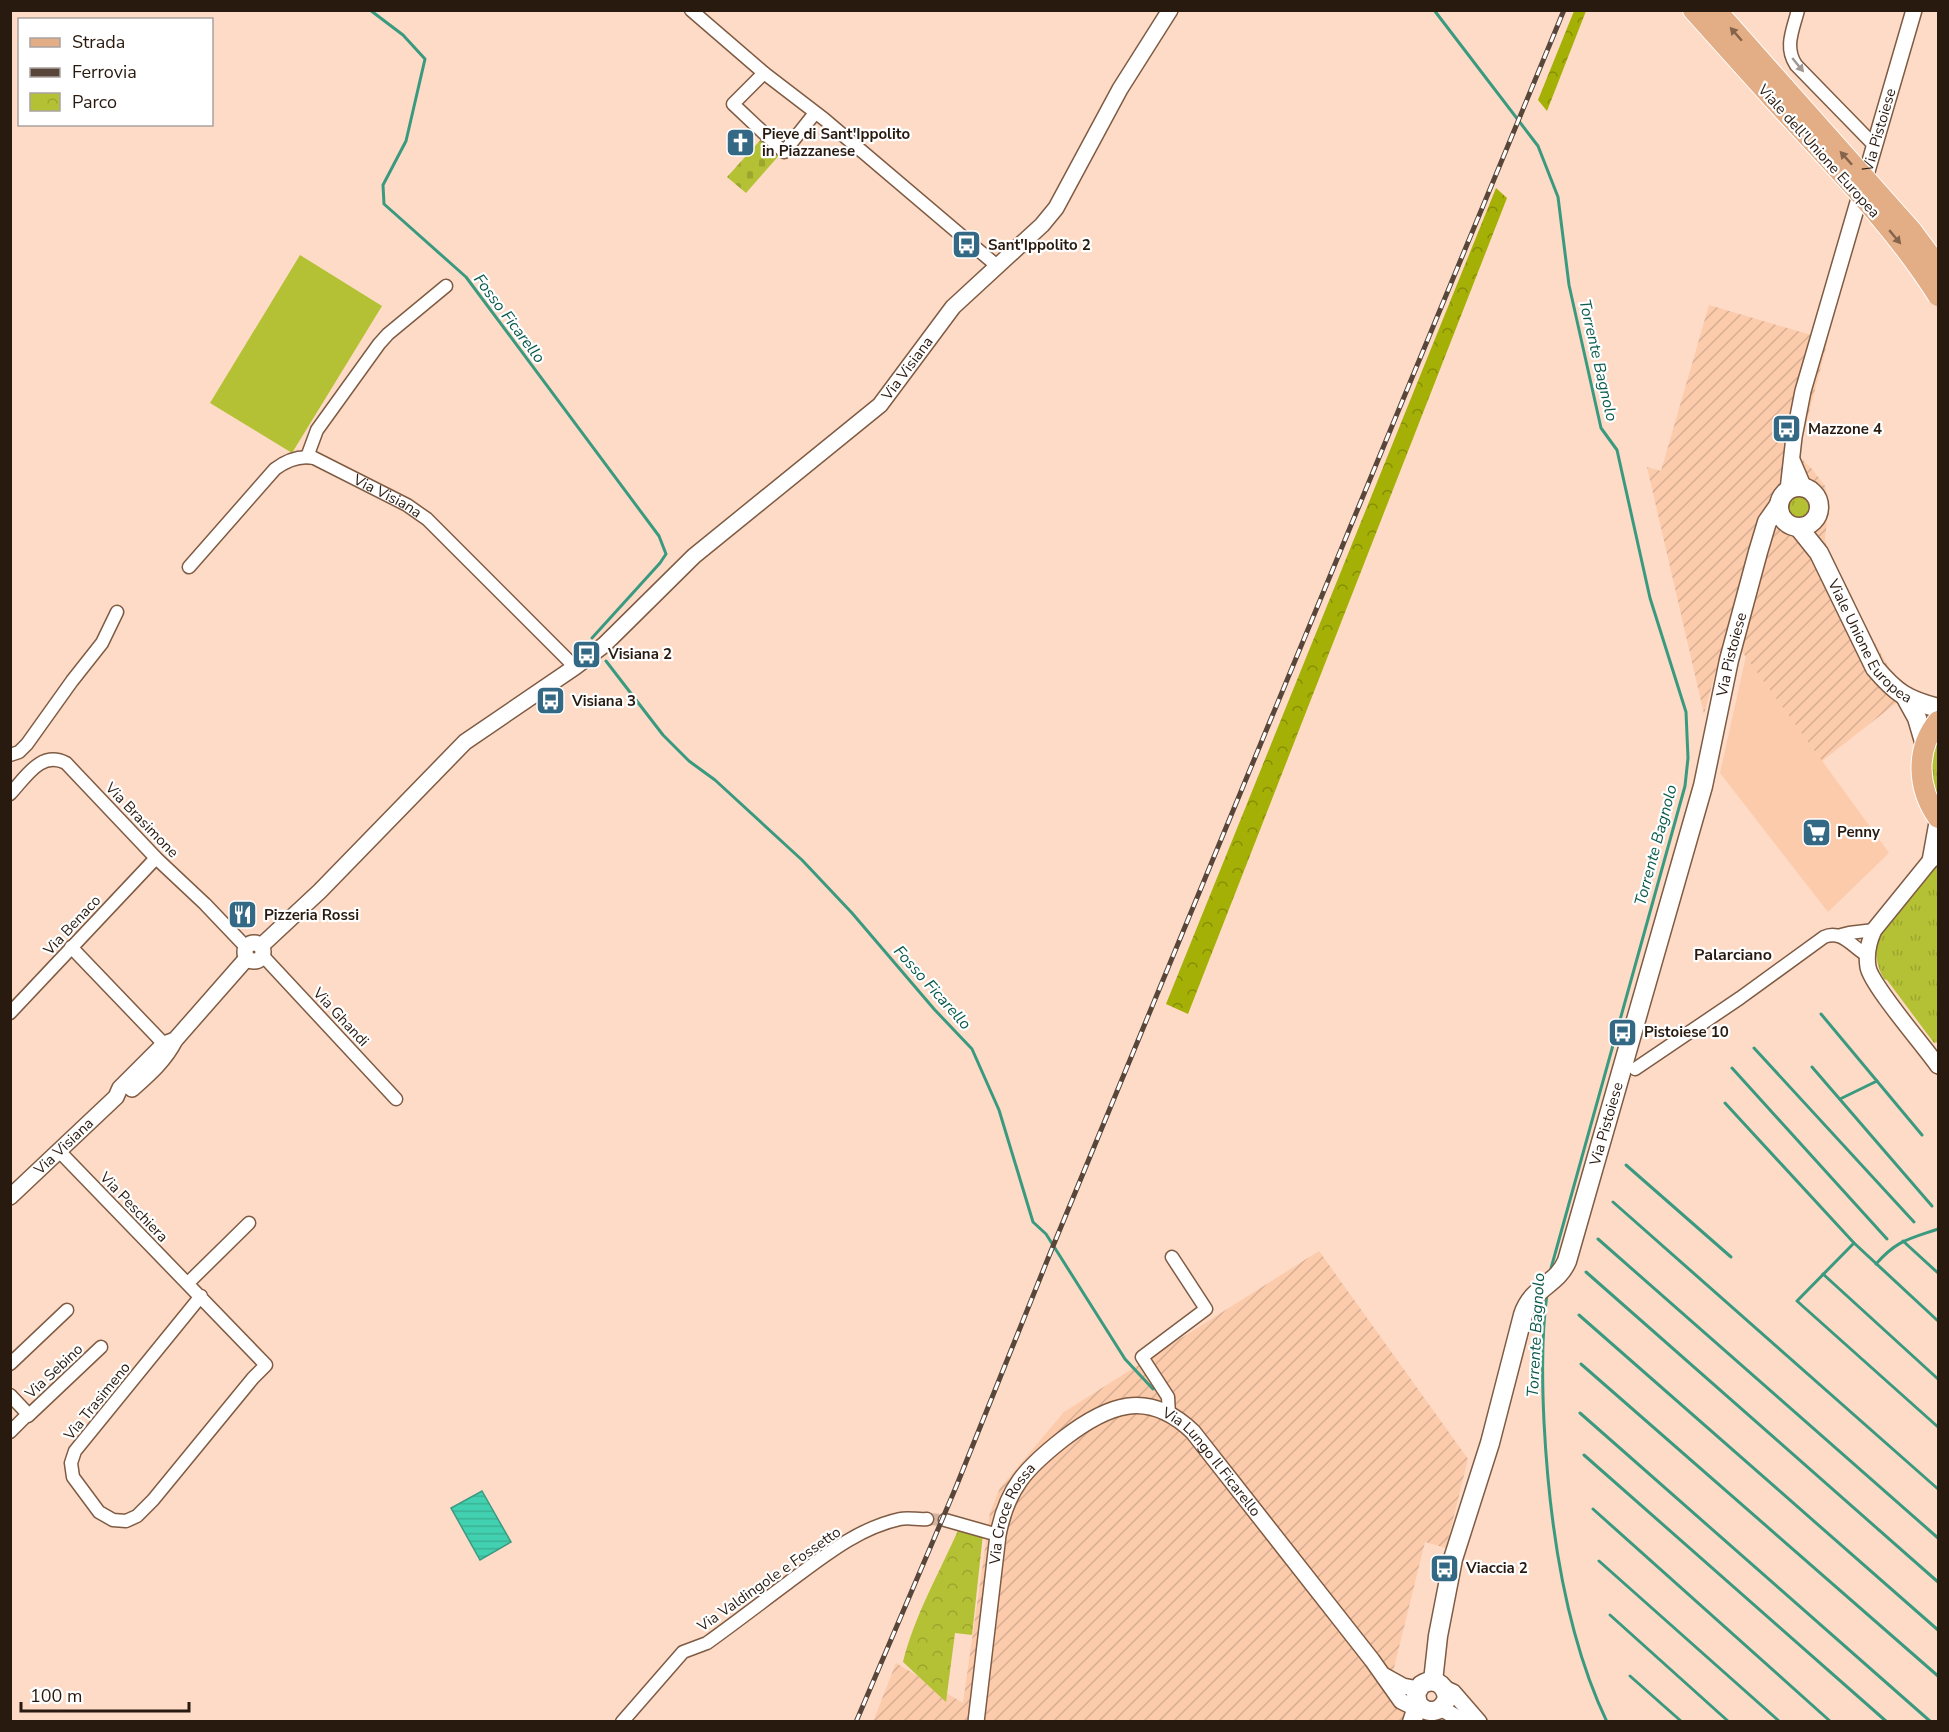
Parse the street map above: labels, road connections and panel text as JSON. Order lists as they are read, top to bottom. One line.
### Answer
{"streets":{"main road":["Via Pistoiese","Viale dell'Unione Europea","Viale Unione Europea"],"street":["Via Visiana","Via Brasimone","Via Benaco","Via Ghandi","Via Peschiera","Via Sebino","Via Trasimeno","Via Lungo Il Ficarello","Via Croce Rossa","Via Valdingole e Fossetto"]},"crossings":[["Via Pistoiese","Viale Unione Europea"],["Via Pistoiese","Via Lungo Il Ficarello"],["Via Visiana","Via Brasimone"],["Via Visiana","Via Ghandi"],["Via Visiana","Via Peschiera"],["Via Brasimone","Via Benaco"],["Via Brasimone","Via Ghandi"],["Via Peschiera","Via Trasimeno"],["Via Lungo Il Ficarello","Via Croce Rossa"]],"districts":["Palarciano"],"water":["Fosso Ficarello","Torrente Bagnolo"],"places":{"church":["Pieve di Sant'Ippolito in Piazzanese"],"bus stop":["Sant'Ippolito 2","Mazzone 4","Visiana 2","Visiana 3","Pistoiese 10","Viaccia 2"],"supermarket":["Penny"],"restaurant":["Pizzeria Rossi"]},"legend":["Strada","Ferrovia","Parco"],"scale_bar":"100 m"}
